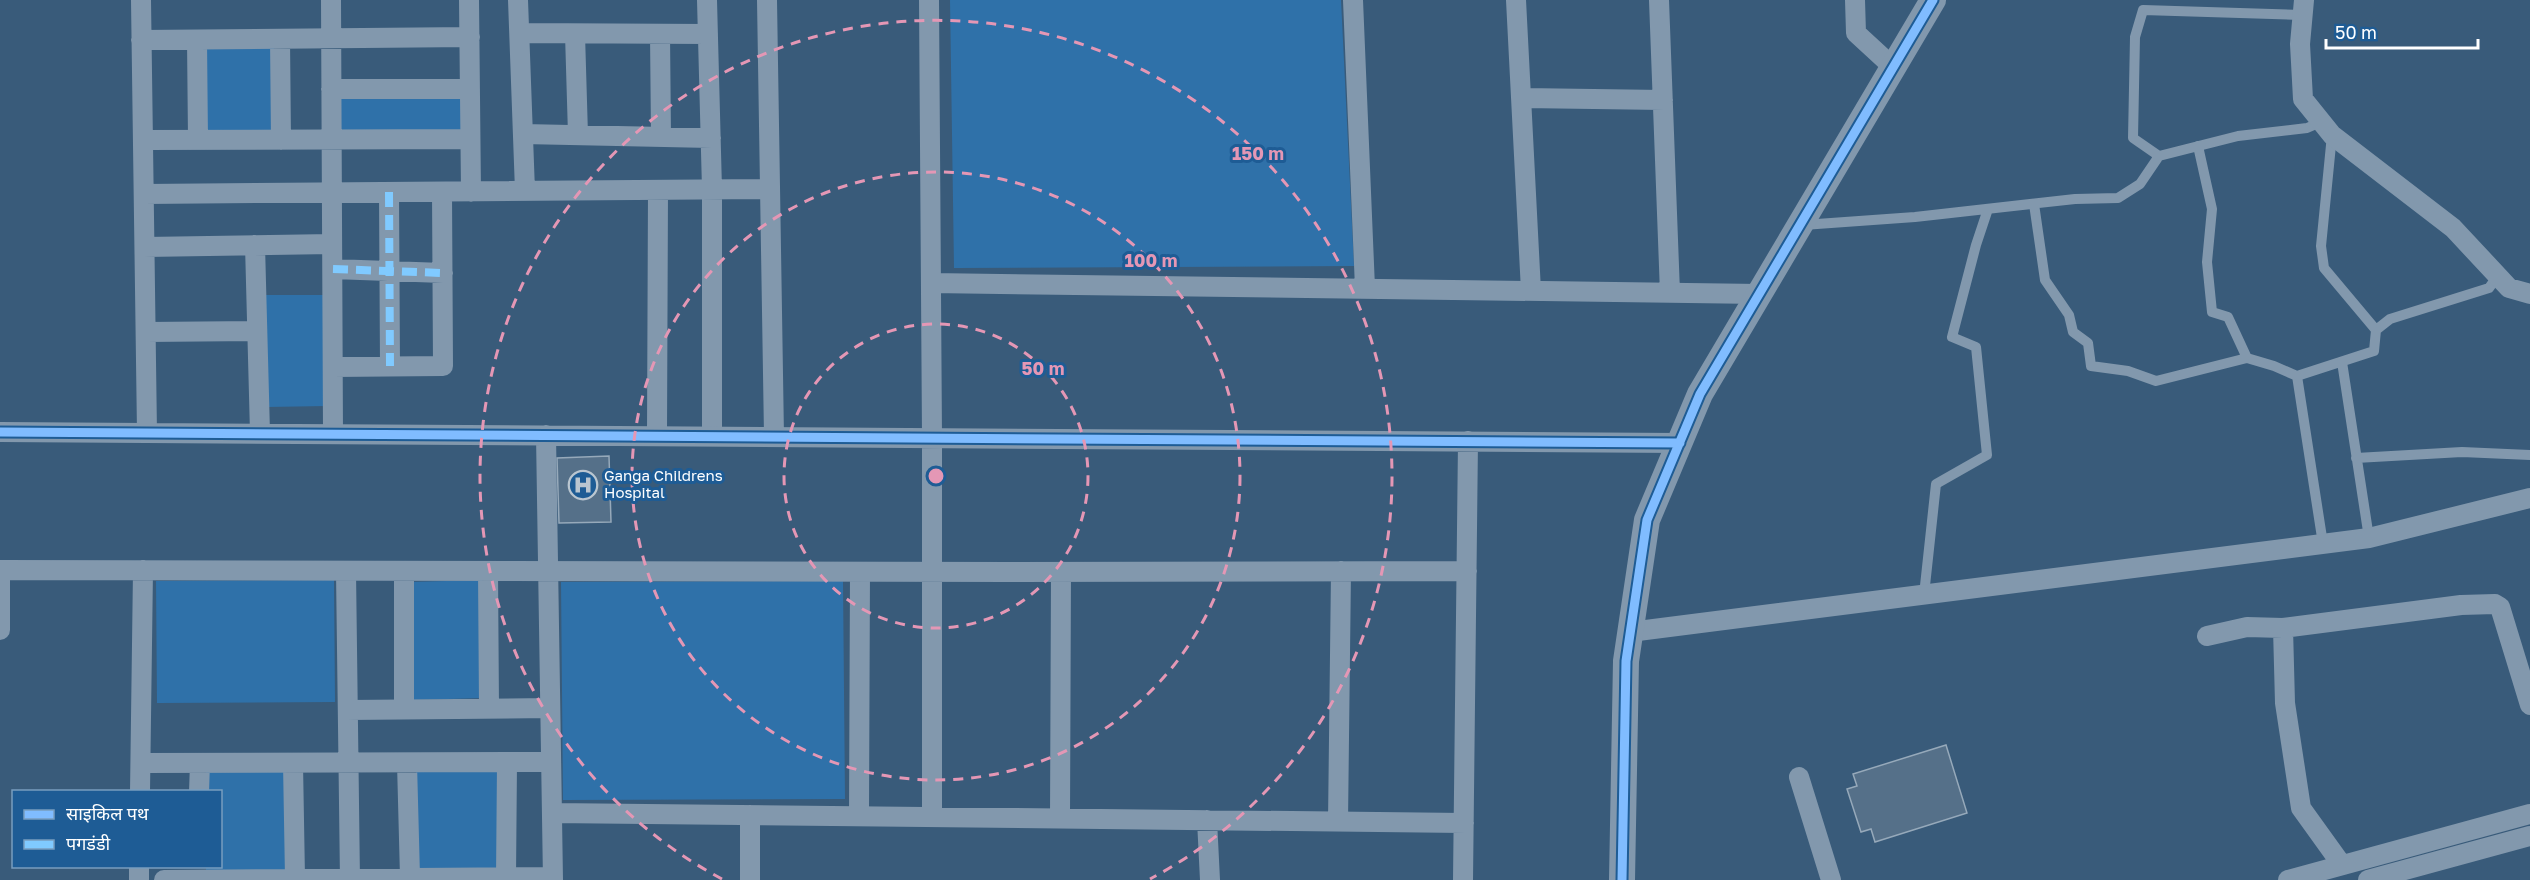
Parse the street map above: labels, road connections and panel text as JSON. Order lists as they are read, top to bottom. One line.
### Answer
{"places":{"hospital":["Ganga Childrens Hospital"]},"legend":["साइकिल पथ","पगडंडी"],"scale_bar":"50 m","rings":["150 m","100 m","50 m"]}
